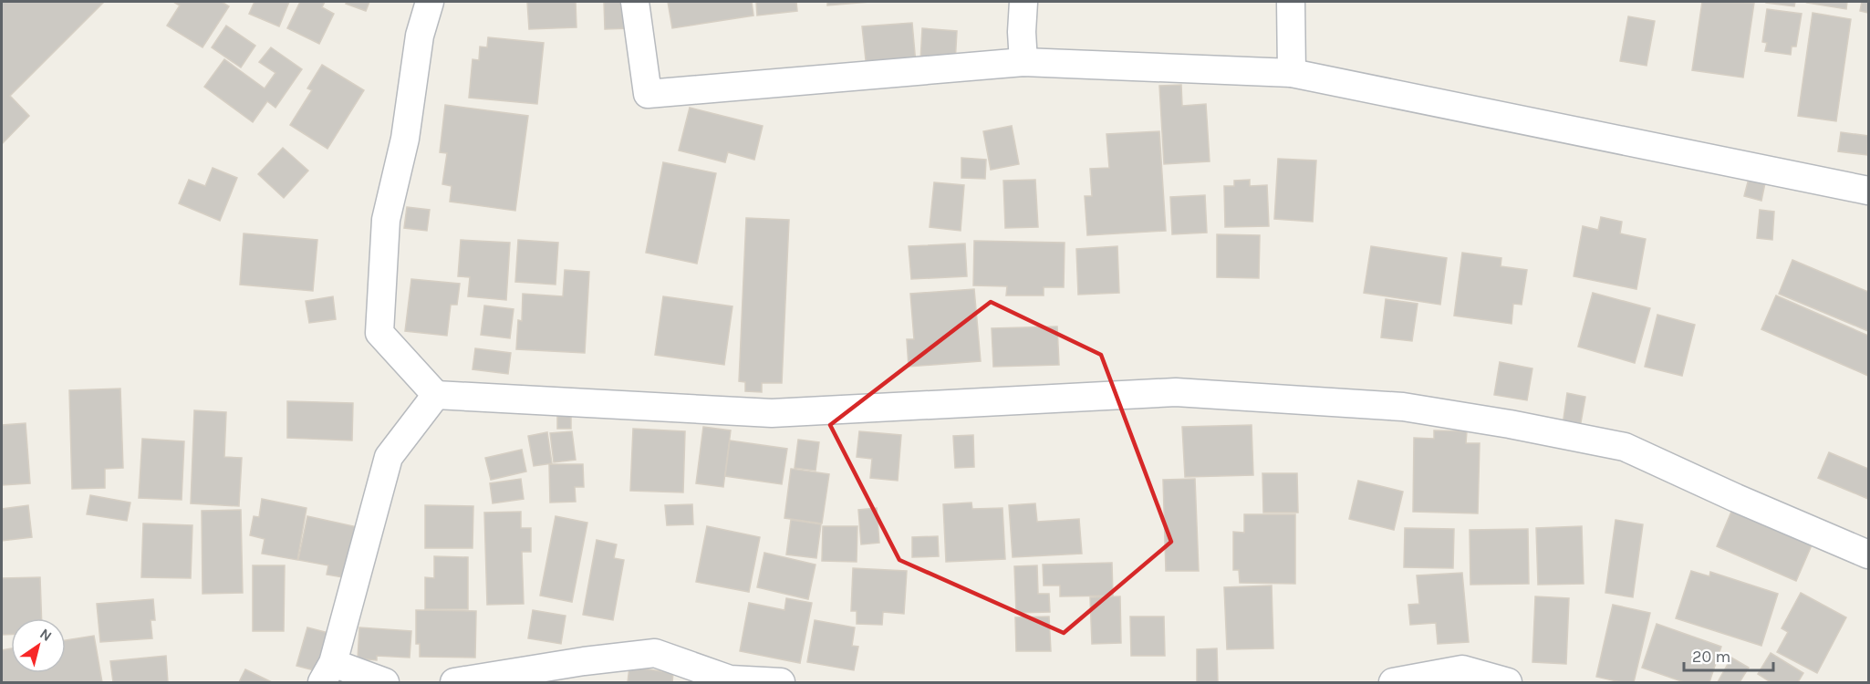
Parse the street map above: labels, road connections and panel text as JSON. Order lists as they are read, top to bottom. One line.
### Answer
{"scale_bar":"20 m","north":"top right"}
